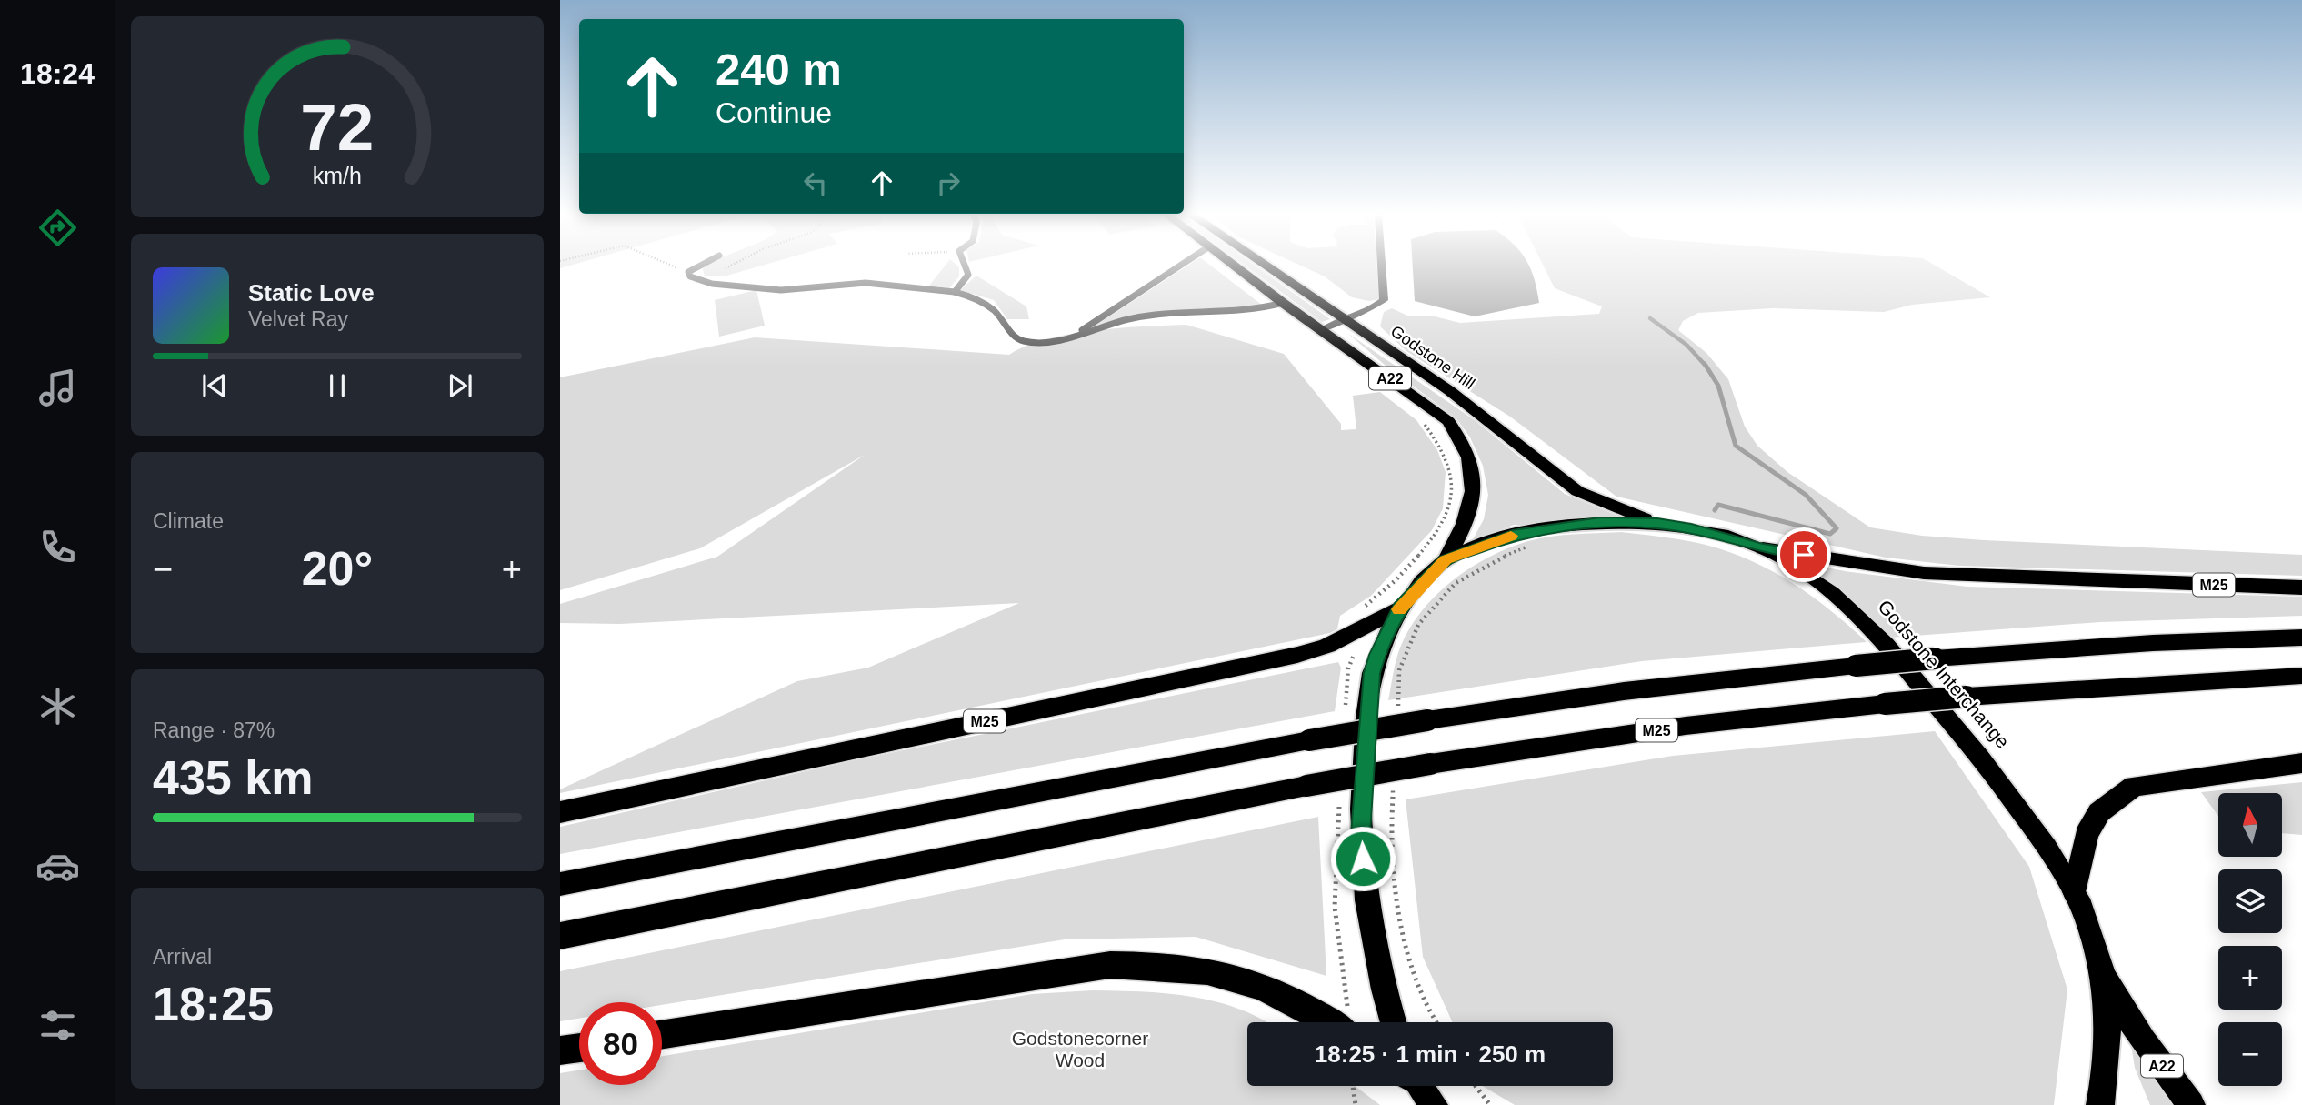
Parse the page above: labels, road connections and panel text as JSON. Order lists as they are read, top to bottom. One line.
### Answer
{"streets":{"highway":["Godstone Hill","A22","M25","Godstone Interchange"]},"crossings":[["Godstone Hill","Godstone Interchange"],["A22","Godstone Interchange"],["M25","Godstone Interchange"]],"parks":["Godstonecorner Wood"],"north":"top","page":{"tabs":"18:24","turn":["240 m","Continue"],"song":["Static Love","Velvet Ray"],"tile":["Climate",["Range · 87%","435 km"],["Arrival","18:25"]],"heat":["−","20°","+"],"map_buttons":["+","−"],"limit":"80","trip":"18:25 · 1 min · 250 m","gauge":["72","km/h"]}}
